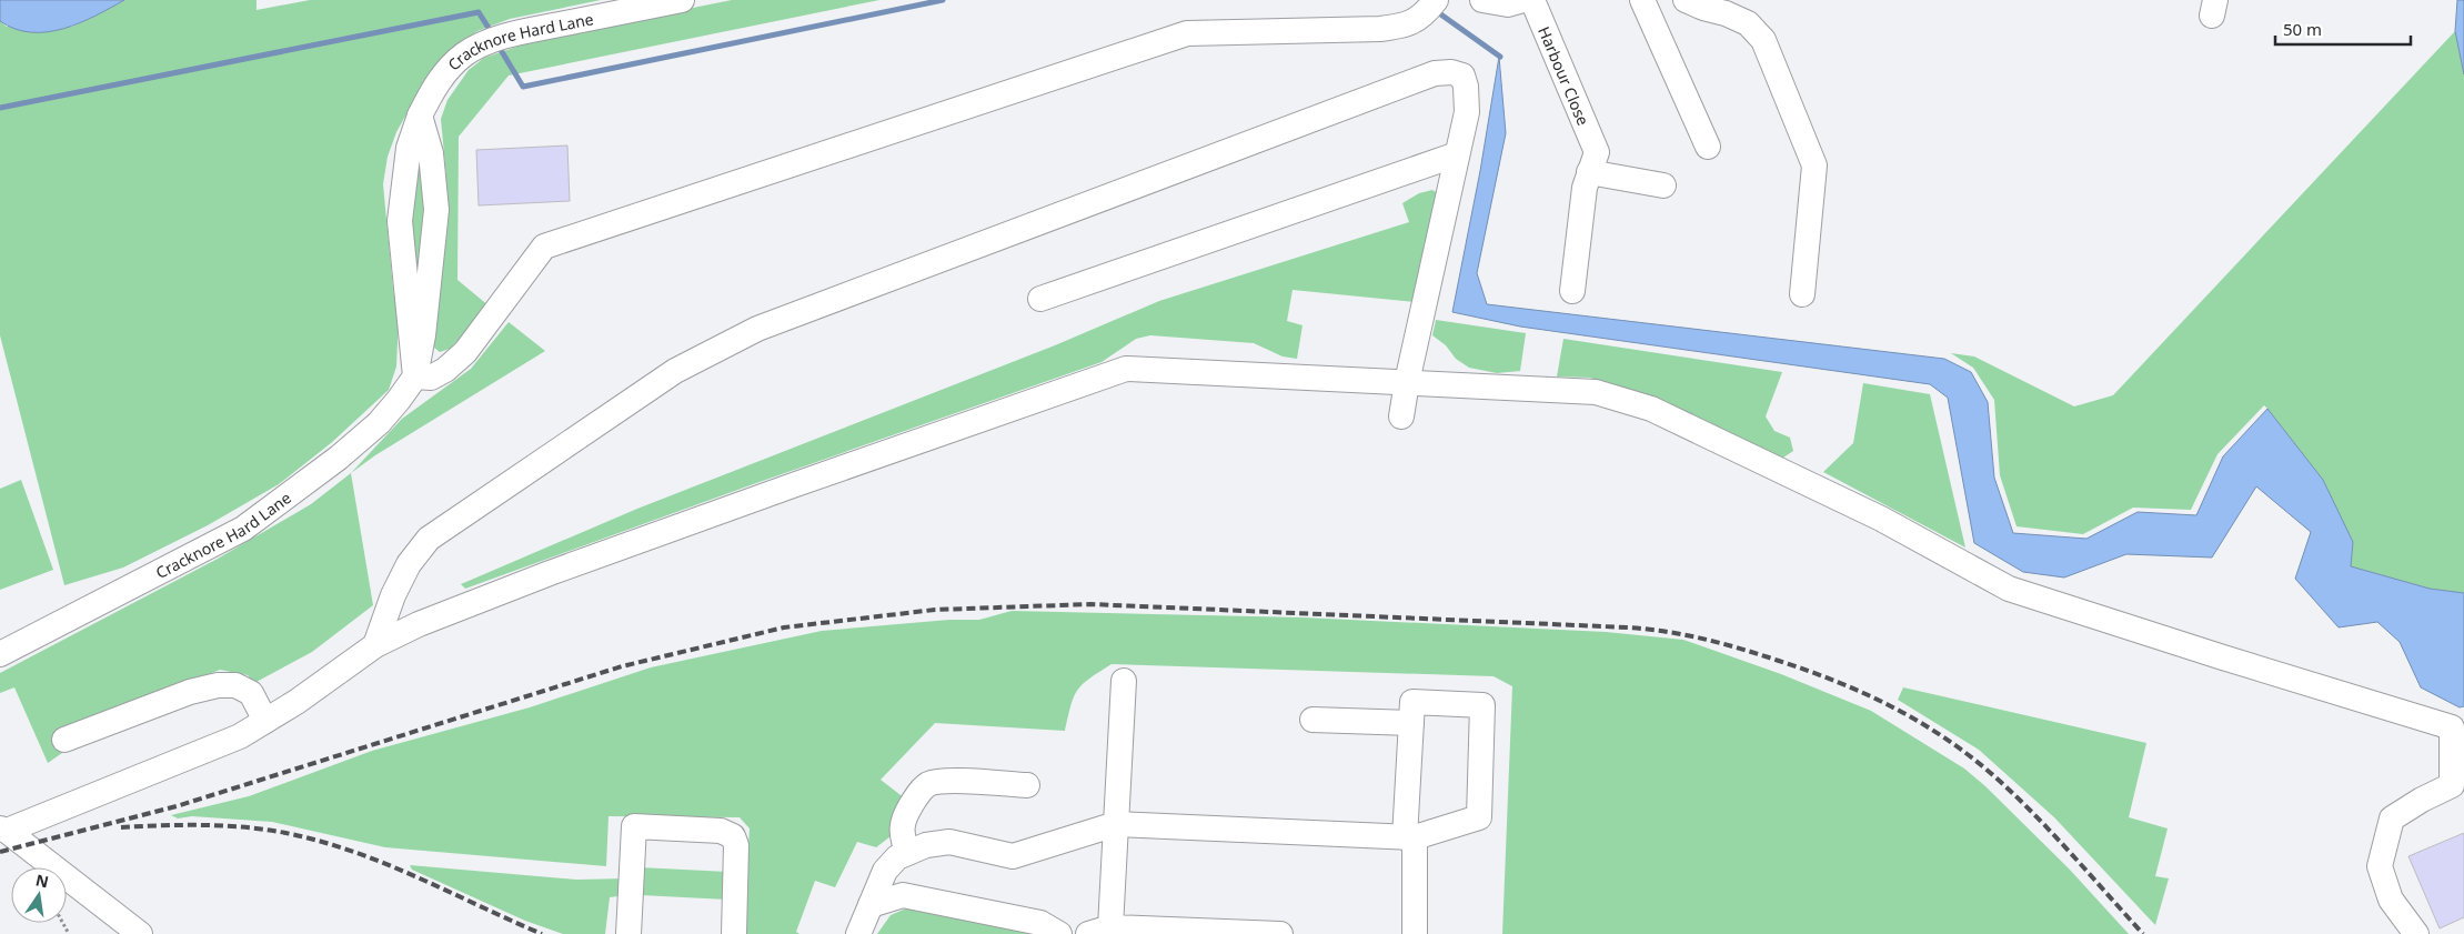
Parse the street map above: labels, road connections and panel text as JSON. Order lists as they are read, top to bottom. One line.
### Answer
{"streets":{"lane":["Cracknore Hard Lane","Harbour Close"]},"scale_bar":"50 m","north":"top"}
